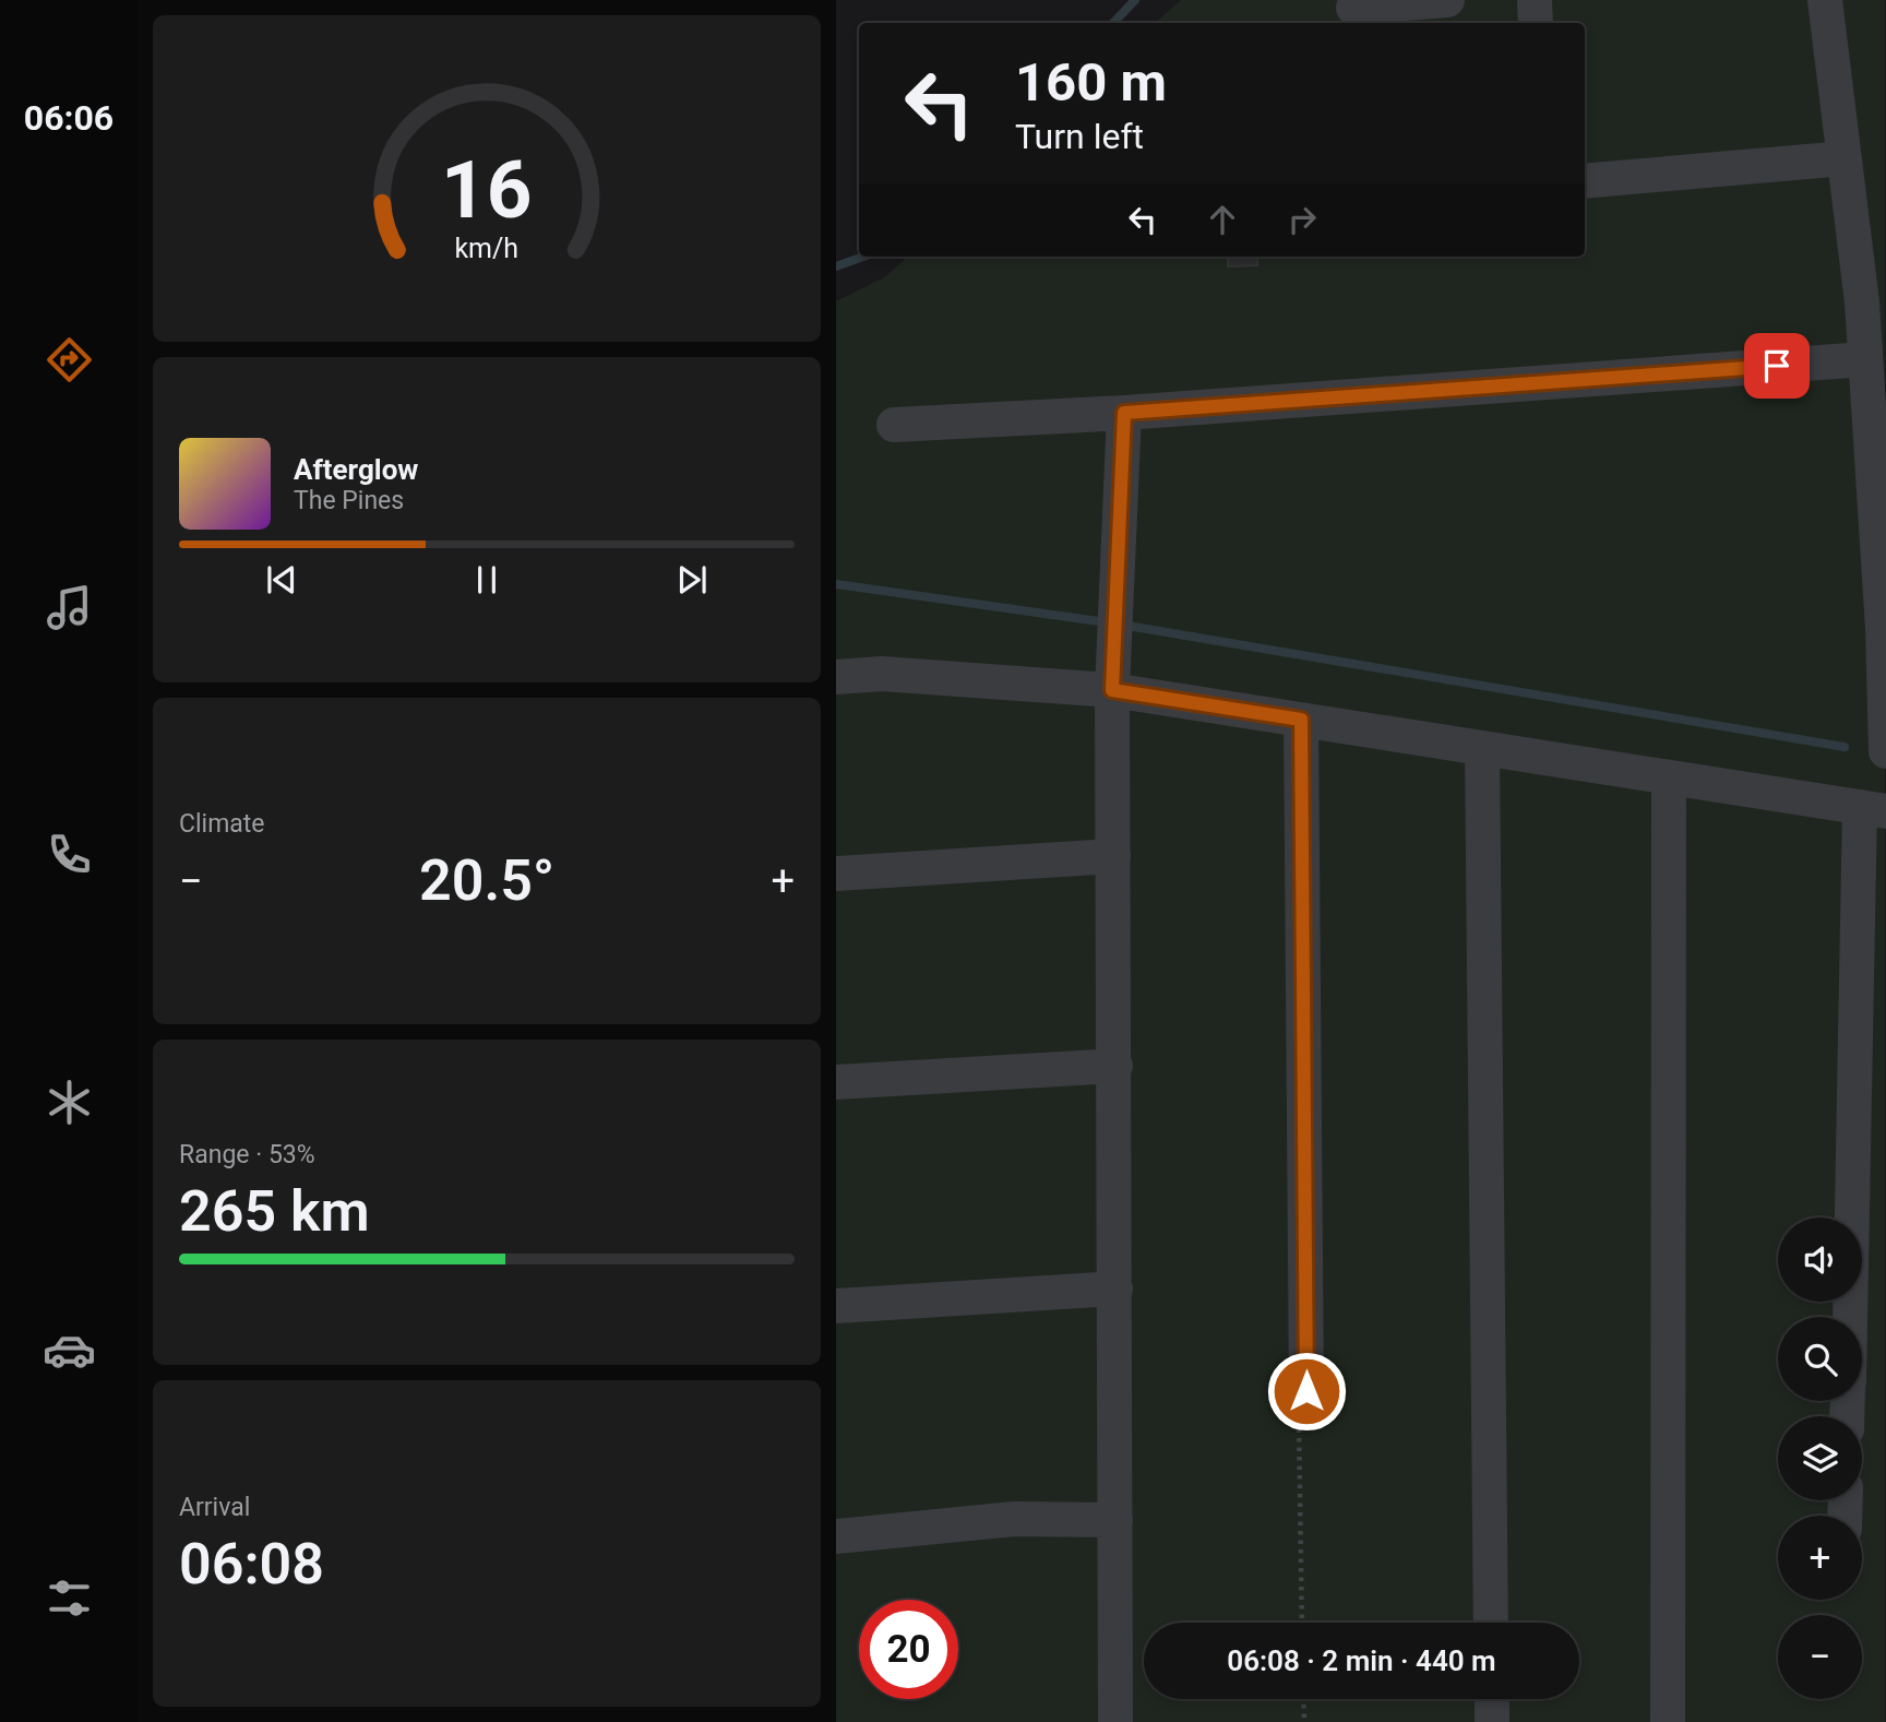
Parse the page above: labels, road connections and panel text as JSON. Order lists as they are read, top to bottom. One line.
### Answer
{"page":{"tabs":"06:06","turn":["160 m","Turn left"],"song":["Afterglow","The Pines"],"tile":["Climate",["Range · 53%","265 km"],["Arrival","06:08"]],"heat":["−","20.5°","+"],"map_buttons":["+","−"],"limit":"20","trip":"06:08 · 2 min · 440 m","gauge":["16","km/h"]}}
